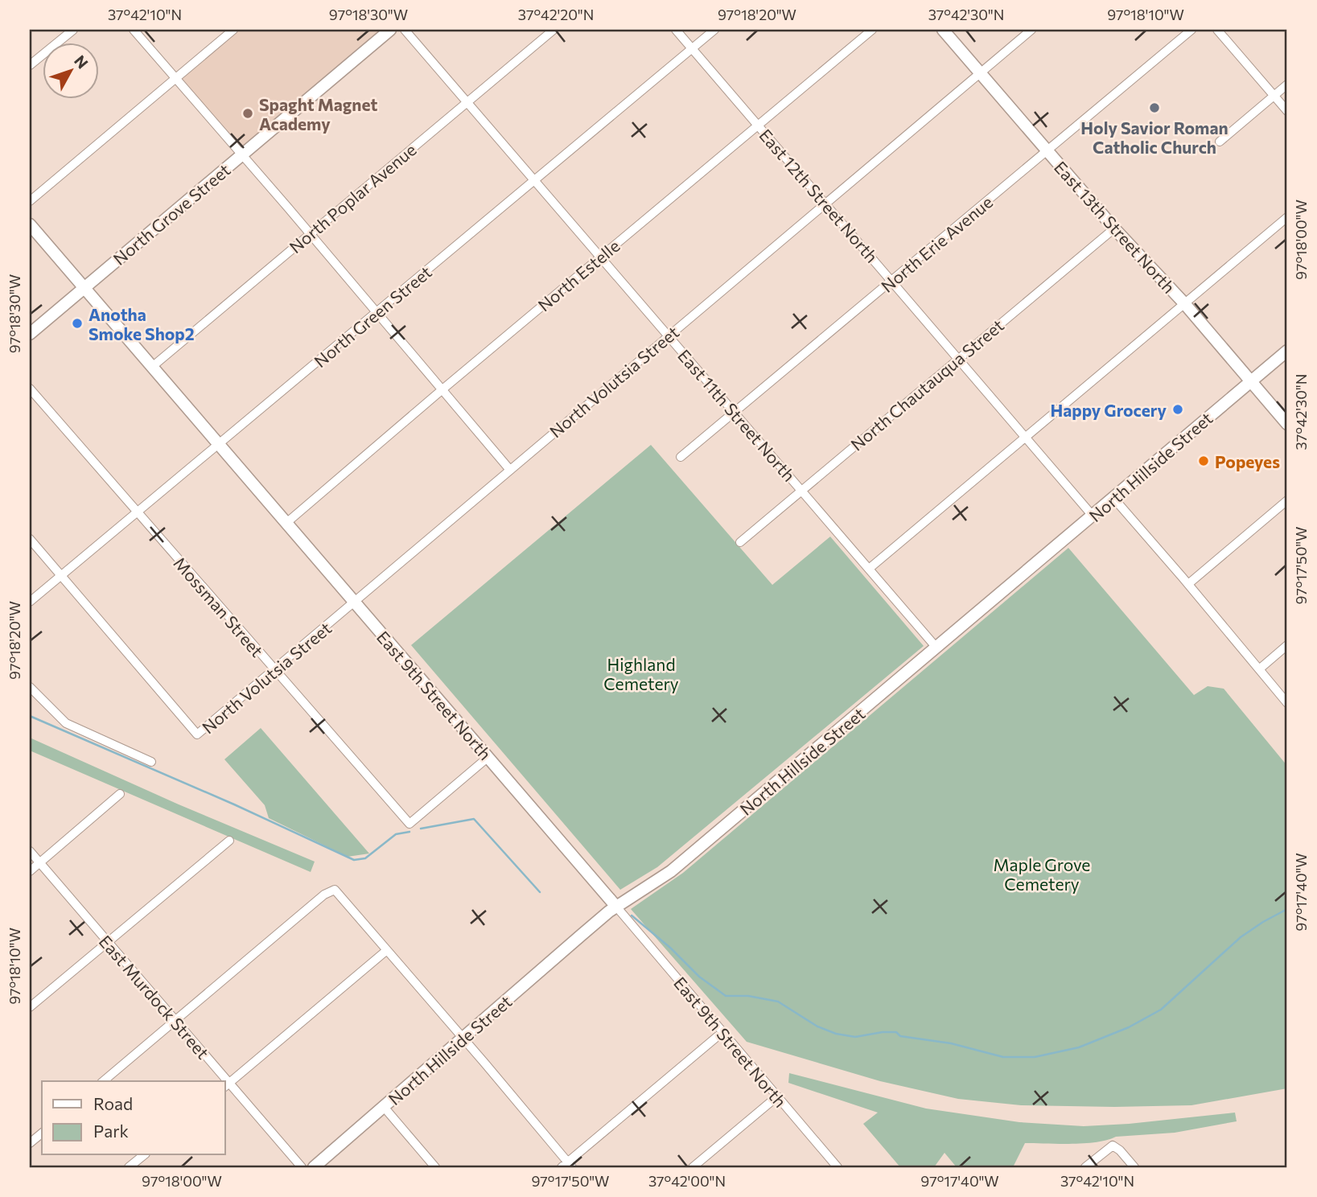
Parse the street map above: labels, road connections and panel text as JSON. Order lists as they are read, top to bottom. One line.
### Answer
{"streets":{"main road":["North Grove Street","East 13th Street North","North Hillside Street","East 9th Street North"],"street":["East 12th Street North","North Poplar Avenue","North Erie Avenue","North Estelle","North Green Street","North Volutsia Street","North Chautauqua Street","East 11th Street North","Mossman Street","East Murdock Street"]},"crossings":[["East 12th Street North","North Erie Avenue"],["East 12th Street North","North Estelle"],["East 12th Street North","North Green Street"],["East 12th Street North","North Volutsia Street"],["East 12th Street North","North Chautauqua Street"],["East 12th Street North","North Hillside Street"],["North Poplar Avenue","East 11th Street North"],["North Poplar Avenue","East 9th Street North"],["North Grove Street","East 9th Street North"],["East 13th Street North","North Erie Avenue"],["East 13th Street North","North Volutsia Street"],["East 13th Street North","North Chautauqua Street"],["East 13th Street North","North Hillside Street"],["North Erie Avenue","East 11th Street North"],["North Estelle","East 11th Street North"],["North Estelle","East 9th Street North"],["North Green Street","North Volutsia Street"],["North Green Street","East 11th Street North"],["North Green Street","Mossman Street"],["North Green Street","East 9th Street North"],["North Volutsia Street","East 11th Street North"],["North Volutsia Street","Mossman Street"],["North Volutsia Street","East 9th Street North"],["North Chautauqua Street","East 11th Street North"],["East 11th Street North","North Hillside Street"],["North Hillside Street","East 9th Street North"],["Mossman Street","East 9th Street North"]],"parks":["Highland Cemetery","Maple Grove Cemetery"],"places":["Holy Savior Roman Catholic Church","Spaght Magnet Academy","Anotha Smoke Shop2","Happy Grocery","Popeyes"],"legend":["Road","Park"],"north":"top right","coordinates":["37°42'10\"N","97°18'30\"W","37°42'20\"N","97°18'20\"W","37°42'30\"N","97°18'10\"W","97°18'00\"W","97°17'50\"W","97°17'40\"W","37°42'00\"N"]}
